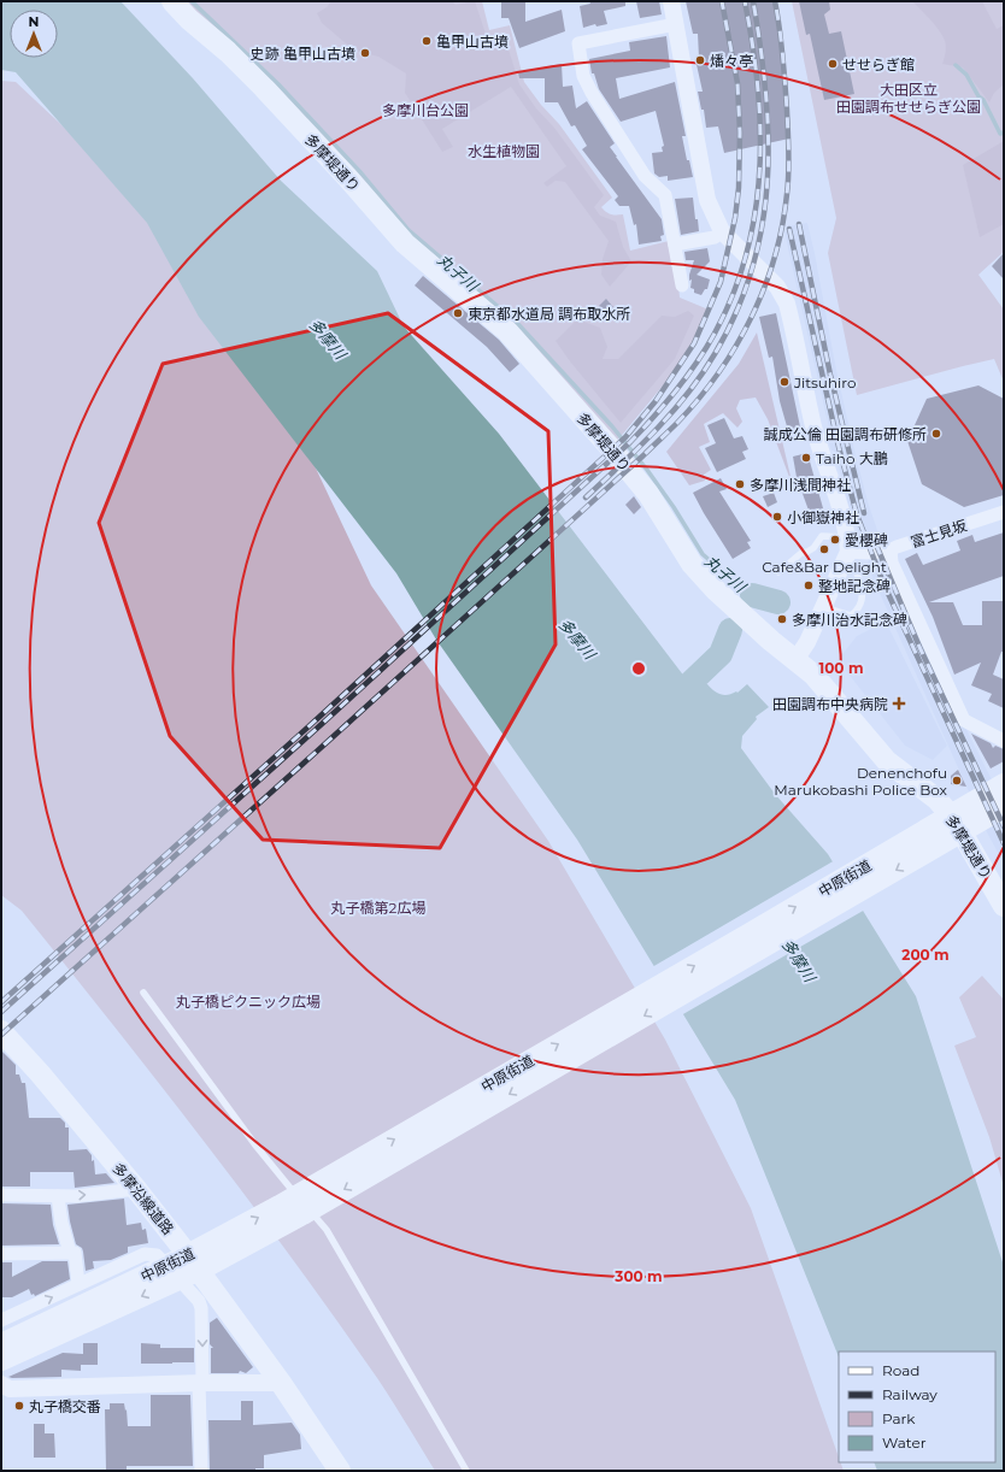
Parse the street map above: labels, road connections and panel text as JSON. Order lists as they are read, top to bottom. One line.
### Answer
{"streets":{"main road":["多摩堤通り","中原街道","多摩沿線道路"],"street":["富士見坂"]},"crossings":[["多摩堤通り","中原街道"],["中原街道","多摩沿線道路"]],"water":["丸子川","多摩川"],"parks":["大田区立 田園調布せせらぎ公園","多摩川台公園","水生植物園","丸子橋第2広場","丸子橋ピクニック広場"],"places":{"other":["亀甲山古墳","史跡 亀甲山古墳","燔々亭","せせらぎ館","東京都水道局 調布取水所","Jitsuhiro","誠成公倫 田園調布研修所","Taiho 大鵬","多摩川浅間神社","小御嶽神社","愛櫻碑","Cafe&Bar Delight","整地記念碑","多摩川治水記念碑","Denenchofu Marukobashi Police Box","丸子橋交番"],"health":["田園調布中央病院"]},"legend":["Road","Railway","Park","Water"],"north":"top","rings":["100 m","200 m","300 m"]}
